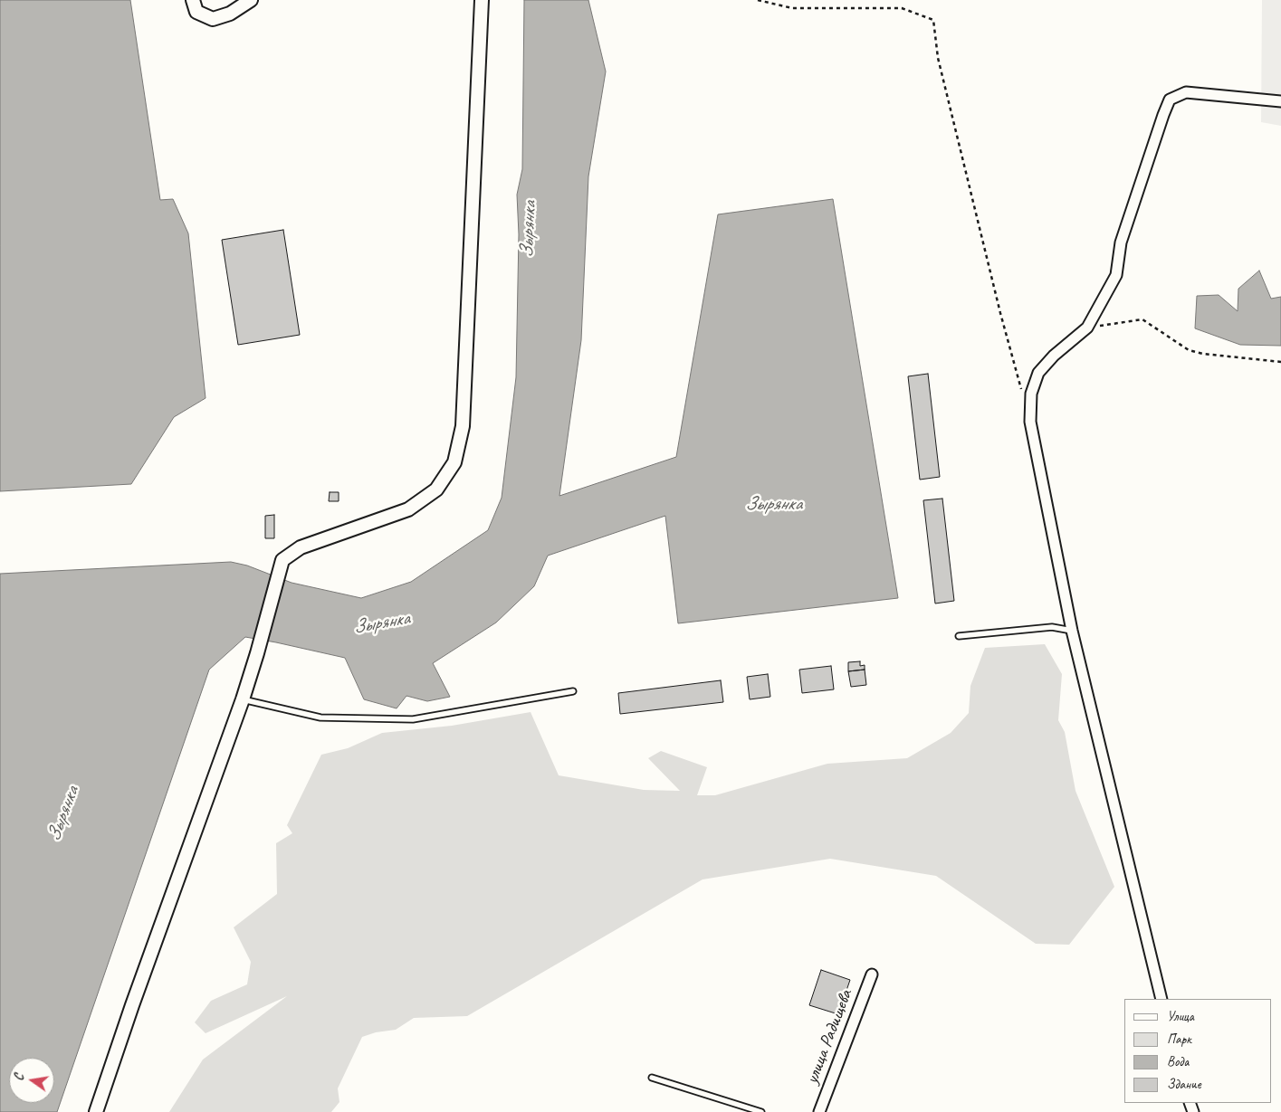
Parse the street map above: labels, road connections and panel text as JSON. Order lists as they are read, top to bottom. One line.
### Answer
{"streets":{"street":["улица Радищева"]},"water":["Зырянка"],"legend":["Улица","Парк","Вода","Здание"],"north":"left"}
